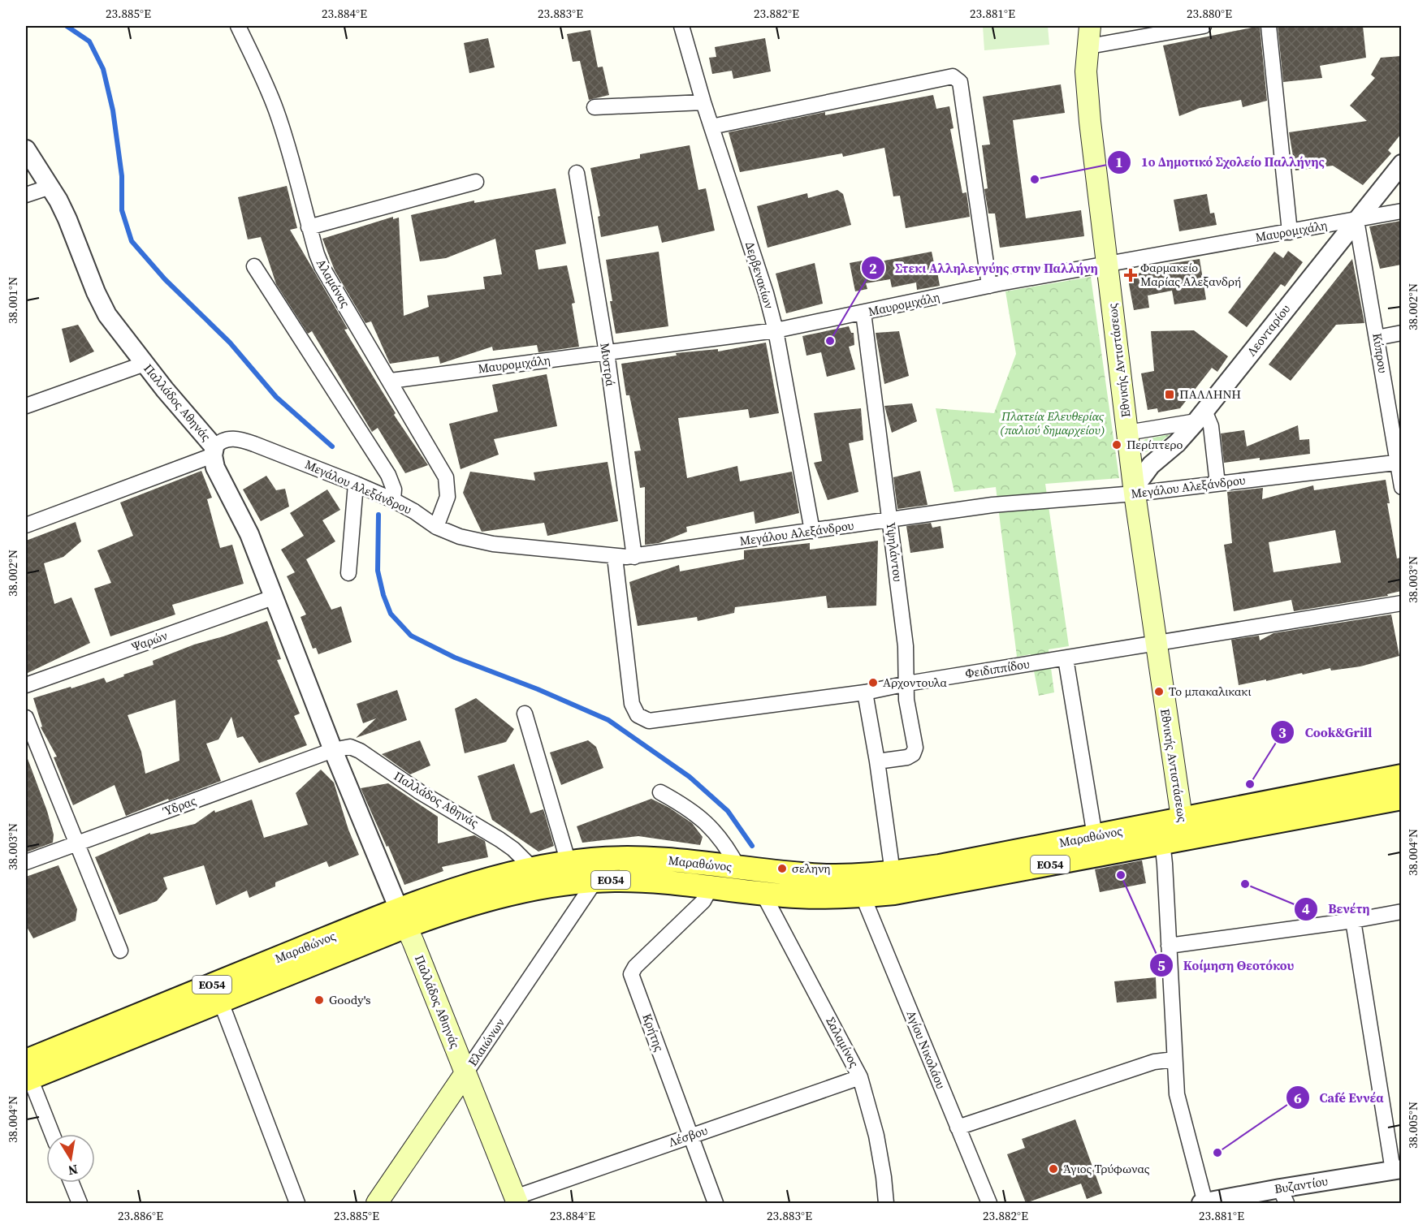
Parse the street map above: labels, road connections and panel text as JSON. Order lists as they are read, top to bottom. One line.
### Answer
{"streets":{"main road":["Εθνικής Αντιστάσεως","Μαραθώνος","ΕΟ54","Παλλάδος Αθιηνάς","Ελαιώνων"],"street":["Μαυρομιχάλη","Δερβενακίων","Αλαμάνας","Λεονταρίου","Κύπρου","Μυστρά","Παλλάδος Αθηνάς","Μεγάλου Αλεξάνδρου","Υψηλάντου","Ψαρών","Φειδιππίδου","Ύδρας","Κρήτης","Σαλαμίνος","Αγίου Νικολάου","Λέσβου","Βυζαντίου"]},"crossings":[["Μαυρομιχάλη","Δερβενακίων"],["Μαυρομιχάλη","Αλαμάνας"],["Μαυρομιχάλη","Λεονταρίου"],["Μαυρομιχάλη","Κύπρου"],["Μαυρομιχάλη","Εθνικής Αντιστάσεως"],["Μαυρομιχάλη","Μυστρά"],["Μαυρομιχάλη","Υψηλάντου"],["Δερβενακίων","Μεγάλου Αλεξάνδρου"],["Αλαμάνας","Μεγάλου Αλεξάνδρου"],["Λεονταρίου","Κύπρου"],["Λεονταρίου","Εθνικής Αντιστάσεως"],["Λεονταρίου","Μεγάλου Αλεξάνδρου"],["Κύπρου","Μεγάλου Αλεξάνδρου"],["Εθνικής Αντιστάσεως","Μεγάλου Αλεξάνδρου"],["Εθνικής Αντιστάσεως","Φειδιππίδου"],["Εθνικής Αντιστάσεως","Μαραθώνος"],["Μυστρά","Μεγάλου Αλεξάνδρου"],["Παλλάδος Αθηνάς","Μεγάλου Αλεξάνδρου"],["Παλλάδος Αθηνάς","Ψαρών"],["Παλλάδος Αθηνάς","Ύδρας"],["Παλλάδος Αθηνάς","Μαραθώνος"],["Παλλάδος Αθηνάς","Παλλάδος Αθιηνάς"],["Μεγάλου Αλεξάνδρου","Υψηλάντου"],["Μεγάλου Αλεξάνδρου","Φειδιππίδου"],["Υψηλάντου","Φειδιππίδου"],["Μαραθώνος","Παλλάδος Αθιηνάς"],["Μαραθώνος","Κρήτης"],["Μαραθώνος","Ελαιώνων"],["Μαραθώνος","Σαλαμίνος"],["Μαραθώνος","Αγίου Νικολάου"],["Παλλάδος Αθιηνάς","Ελαιώνων"],["Παλλάδος Αθιηνάς","Λέσβου"],["Κρήτης","Λέσβου"],["Σαλαμίνος","Λέσβου"]],"parks":["Πλατεία Ελευθερίας (παλιού δημαρχείου)"],"places":{"other":["1ο Δημοτικό Σχολείο Παλλήνης","Στεκι Αλληλεγγύης στην Παλλήνη","Περίπτερο","Αρχοντουλα","Το μπακαλικακι","Cook&Grill","σεληνη","Κοίμηση Θεοτόκου","Βενέτη","Goody's","Café Εννέα","Άγιος Τρύφωνας"],"health":["Φαρμακείο Μαρίας Αλεξανδρή"],"transit":["ΠΑΛΛΗΝΗ"]},"north":"bottom","coordinates":["23.885°E","23.884°E","23.883°E","23.882°E","23.881°E","23.880°E","38.001°N","38.002°N","38.003°N","38.004°N","38.005°N","23.886°E"]}
